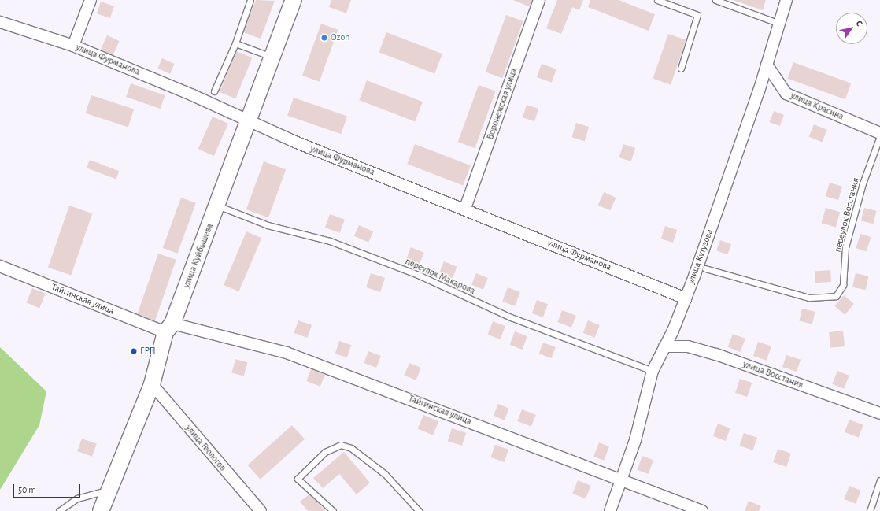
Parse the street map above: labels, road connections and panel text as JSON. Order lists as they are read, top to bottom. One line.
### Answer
{"streets":{"street":["улица Фурманова","Воронежская улица","улица Красина","улица Куйбышева","улица Кутузова","Тайгинская улица","улица Восстания","улица Геологов"],"lane":["переулок Восстания","переулок Макарова"]},"crossings":[["улица Фурманова","Воронежская улица"],["улица Фурманова","улица Куйбышева"],["улица Фурманова","улица Кутузова"],["улица Красина","улица Кутузова"],["улица Куйбышева","переулок Макарова"],["улица Куйбышева","Тайгинская улица"],["улица Куйбышева","улица Геологов"],["улица Кутузова","переулок Макарова"],["улица Кутузова","Тайгинская улица"],["улица Кутузова","улица Восстания"]],"places":["Ozon","ГРП"],"scale_bar":"50 m","north":"top right"}
